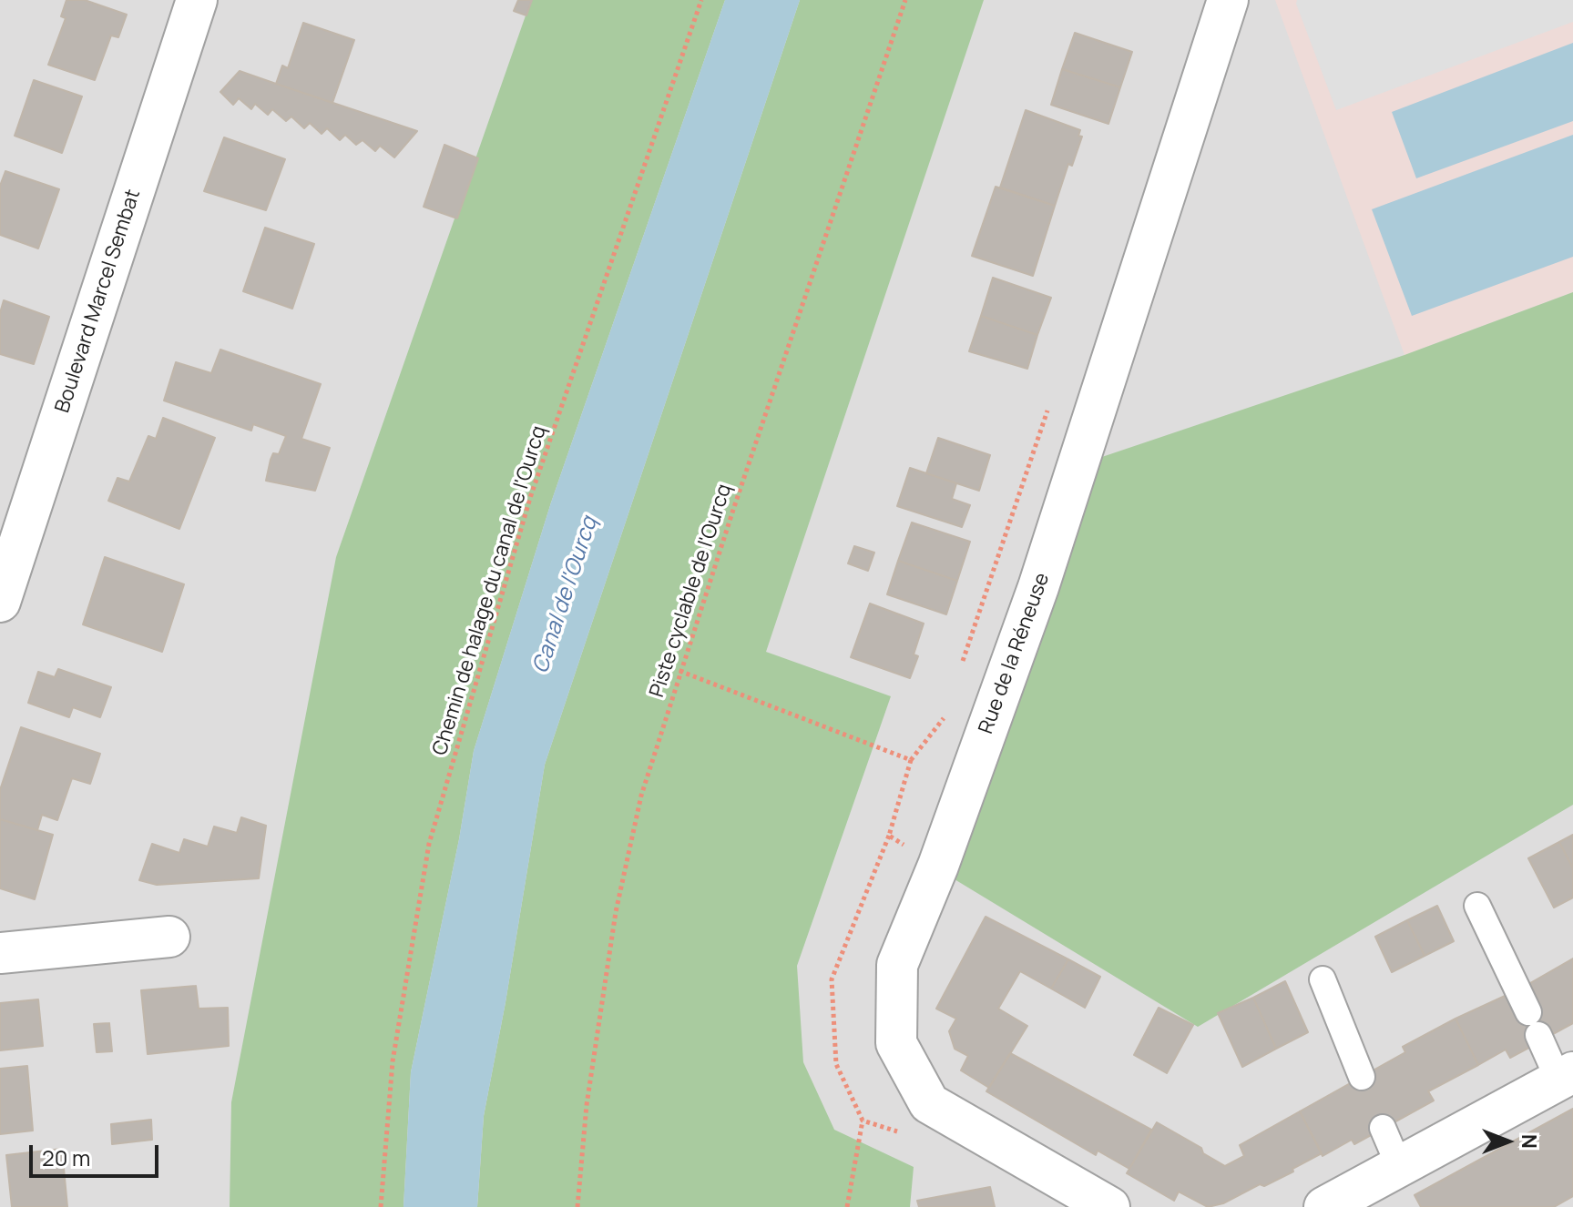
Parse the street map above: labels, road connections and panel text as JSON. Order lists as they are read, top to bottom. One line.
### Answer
{"streets":{"street":["Boulevard Marcel Sembat","Rue de la Réneuse"],"path":["Chemin de halage du canal de l'Ourcq","Piste cyclable de l'Ourcq"]},"water":["Canal de l'Ourcq"],"scale_bar":"20 m","north":"right"}
